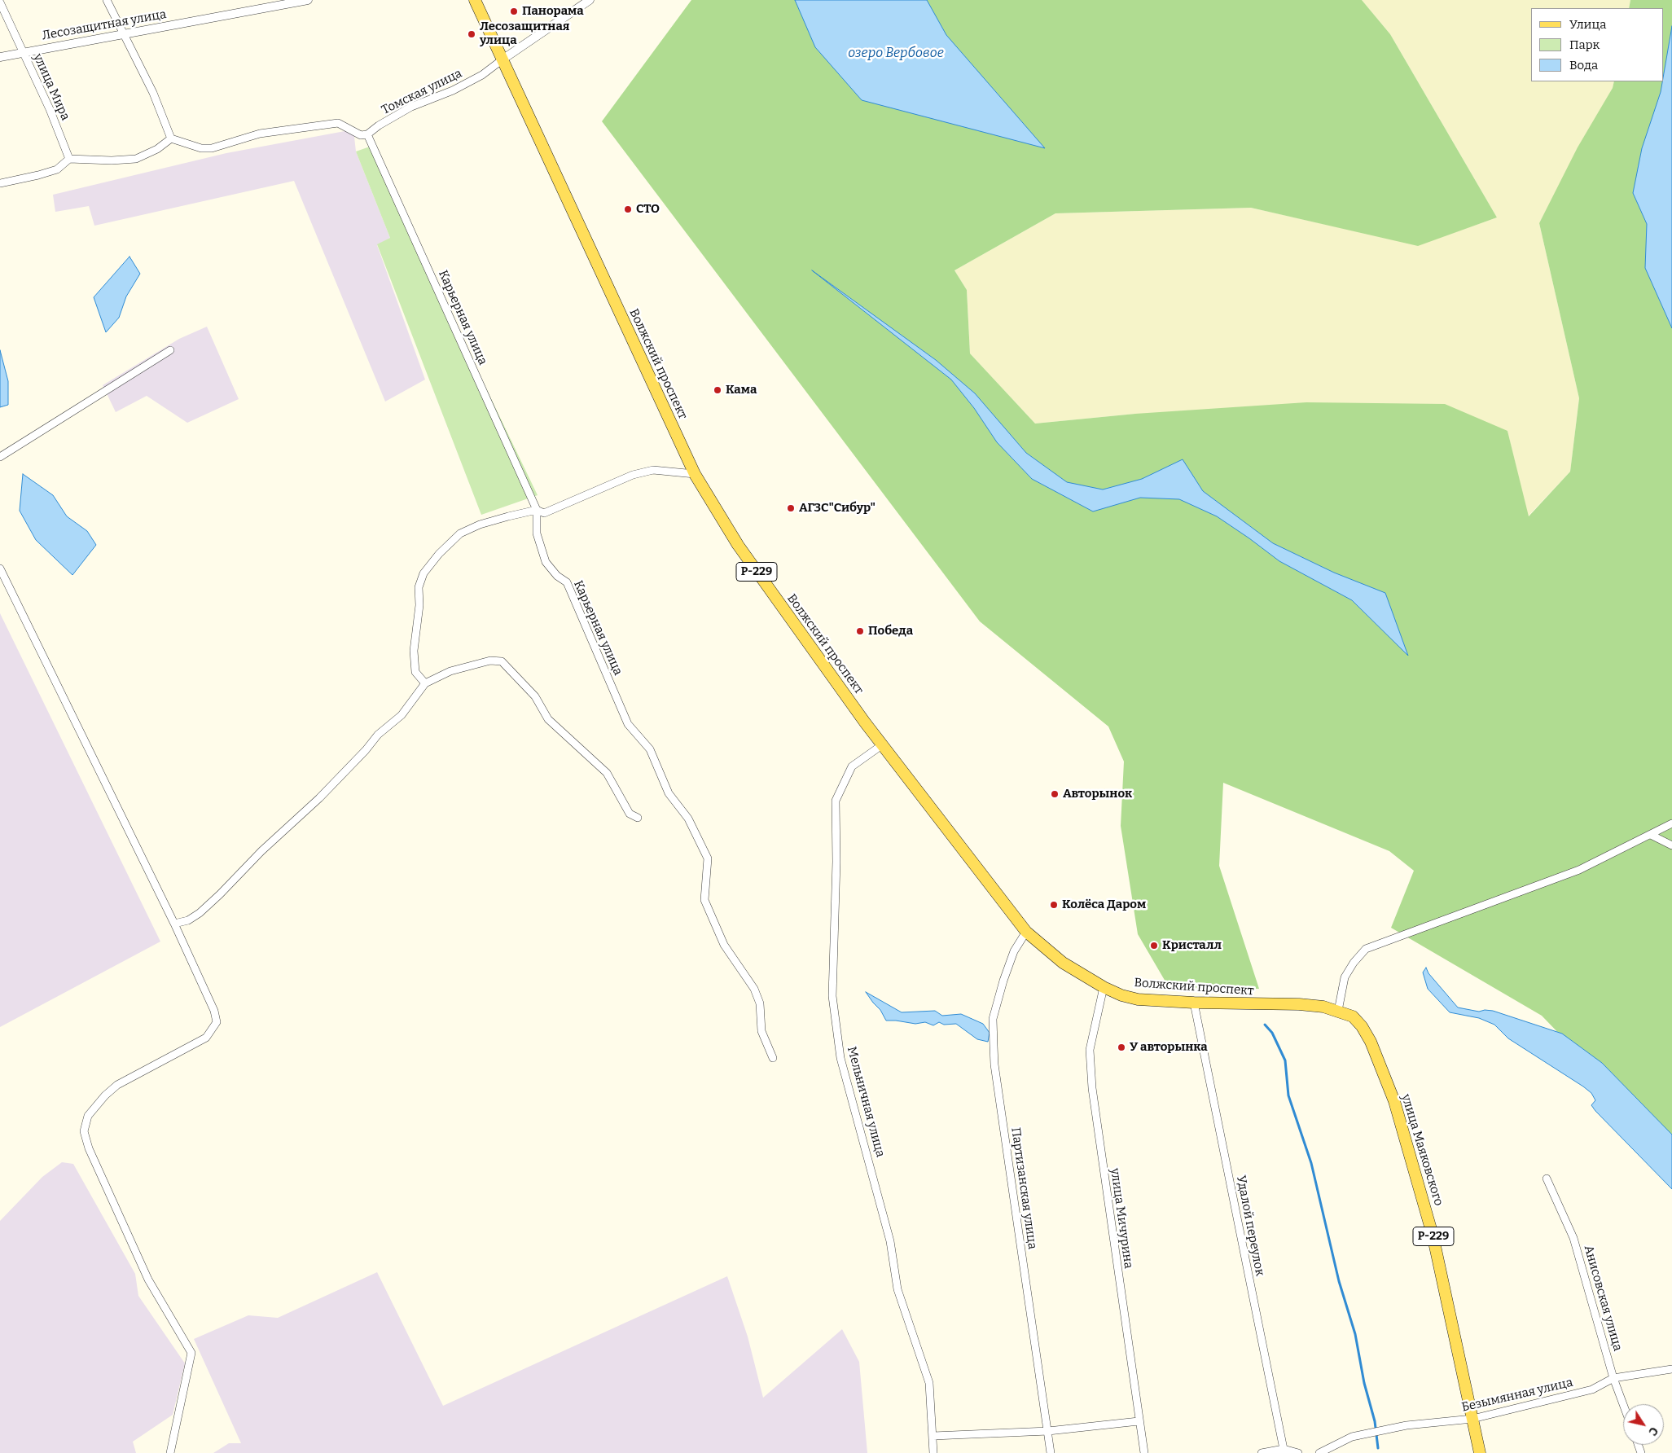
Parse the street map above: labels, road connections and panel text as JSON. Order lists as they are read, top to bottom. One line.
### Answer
{"streets":{"main road":["Волжский проспект","Р-229","улица Маяковского"],"street":["Лесозащитная улица","улица Мира","Томская улица","Карьерная улица","Мельничная улица","Партизанская улица","улица Мичурина","Удалой переулок","Анисовская улица","Безымянная улица"]},"crossings":[["Лесозащитная улица","улица Мира"],["Томская улица","Карьерная улица"],["Томская улица","Волжский проспект"],["Волжский проспект","Мельничная улица"],["Волжский проспект","улица Маяковского"],["Волжский проспект","Партизанская улица"],["Волжский проспект","улица Мичурина"],["Волжский проспект","Удалой переулок"],["улица Маяковского","Безымянная улица"],["Анисовская улица","Безымянная улица"]],"water":["озеро Вербовое"],"places":["Панорама","Лесозащитная улица","СТО","Кама","АГЗС\"Сибур\"","Победа","Авторынок","Колёса Даром","Кристалл","У авторынка"],"legend":["Улица","Парк","Вода"],"north":"bottom right"}
